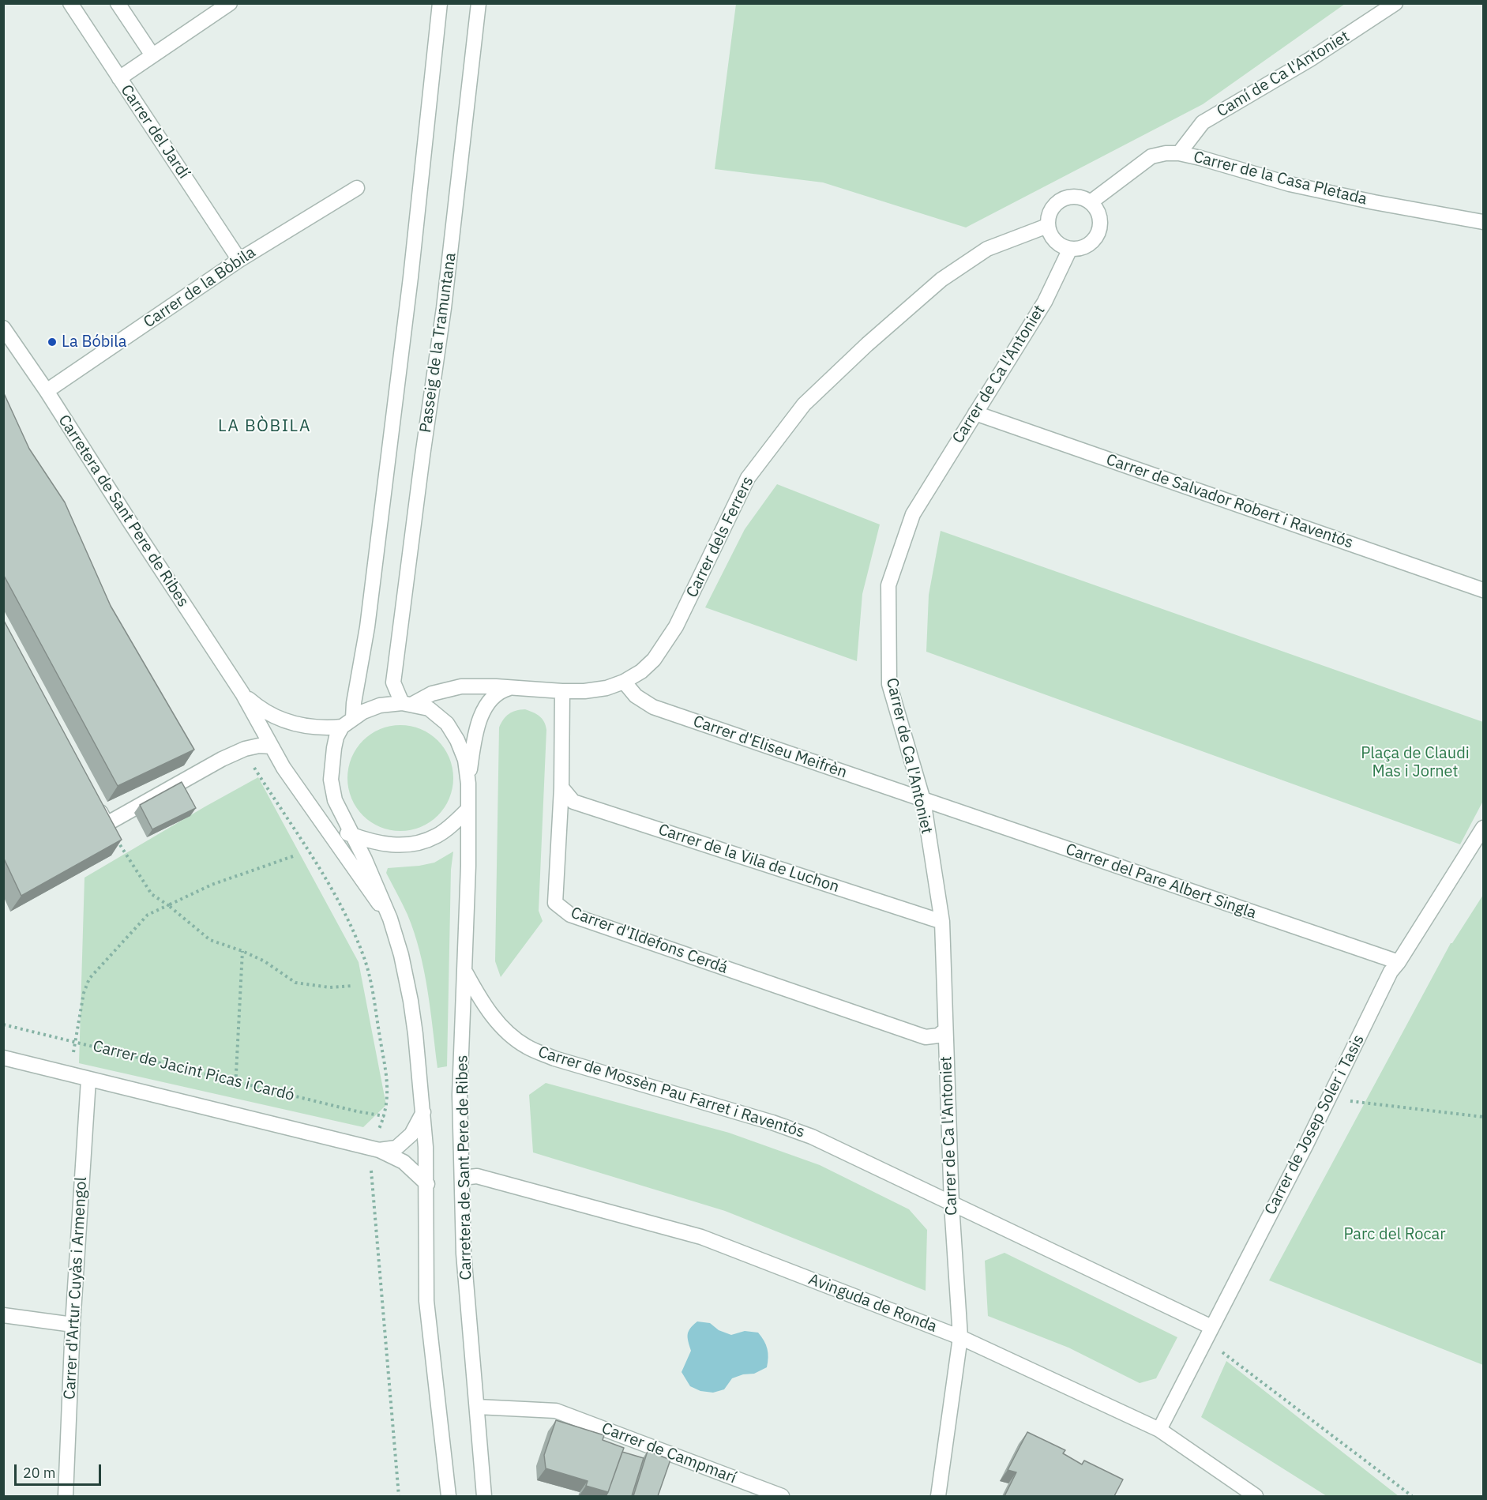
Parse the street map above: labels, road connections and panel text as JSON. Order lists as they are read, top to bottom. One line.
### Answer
{"streets":{"street":["Camí de Ca l'Antoniet","Carrer del Jardí","Carrer de la Casa Pletada","Carrer de la Bòbila","Passeig de la Tramuntana","Carrer de Ca l'Antoniet","Carrer de Salvador Robert i Raventós","Carretera de Sant Pere de Ribes","Carrer dels Ferrers","Carrer d'Eliseu Meifrèn","Carrer de la Vila de Luchon","Carrer del Pare Albert Singla","Carrer d'Ildefons Cerdá","Carrer de Jacint Picas i Cardó","Carrer de Mossèn Pau Farret i Raventós","Carrer de Josep Soler i Tasis","Carrer d'Artur Cuyàs i Armengol","Avinguda de Ronda","Carrer de Campmarí"]},"crossings":[["Camí de Ca l'Antoniet","Carrer de la Casa Pletada"],["Carrer del Jardí","Carrer de la Bòbila"],["Carrer de la Casa Pletada","Carrer de Ca l'Antoniet"],["Carrer de la Casa Pletada","Carrer dels Ferrers"],["Carrer de la Bòbila","Carretera de Sant Pere de Ribes"],["Passeig de la Tramuntana","Carretera de Sant Pere de Ribes"],["Passeig de la Tramuntana","Carrer dels Ferrers"],["Carrer de Ca l'Antoniet","Carrer de Salvador Robert i Raventós"],["Carrer de Ca l'Antoniet","Carrer dels Ferrers"],["Carrer de Ca l'Antoniet","Carrer d'Eliseu Meifrèn"],["Carrer de Ca l'Antoniet","Carrer de la Vila de Luchon"],["Carrer de Ca l'Antoniet","Carrer del Pare Albert Singla"],["Carrer de Ca l'Antoniet","Carrer d'Ildefons Cerdá"],["Carrer de Ca l'Antoniet","Carrer de Mossèn Pau Farret i Raventós"],["Carrer de Ca l'Antoniet","Avinguda de Ronda"],["Carretera de Sant Pere de Ribes","Carrer dels Ferrers"],["Carretera de Sant Pere de Ribes","Carrer de Jacint Picas i Cardó"],["Carretera de Sant Pere de Ribes","Carrer de Mossèn Pau Farret i Raventós"],["Carretera de Sant Pere de Ribes","Avinguda de Ronda"],["Carretera de Sant Pere de Ribes","Carrer de Campmarí"],["Carrer dels Ferrers","Carrer d'Eliseu Meifrèn"],["Carrer dels Ferrers","Carrer d'Ildefons Cerdá"],["Carrer d'Eliseu Meifrèn","Carrer del Pare Albert Singla"],["Carrer de la Vila de Luchon","Carrer d'Ildefons Cerdá"],["Carrer del Pare Albert Singla","Carrer de Josep Soler i Tasis"],["Carrer de Jacint Picas i Cardó","Carrer d'Artur Cuyàs i Armengol"],["Carrer de Mossèn Pau Farret i Raventós","Carrer de Josep Soler i Tasis"],["Carrer de Josep Soler i Tasis","Avinguda de Ronda"]],"districts":["LA BÒBILA"],"parks":["Plaça de Claudi Mas i Jornet","Parc del Rocar"],"places":["La Bóbila"],"scale_bar":"20 m"}
